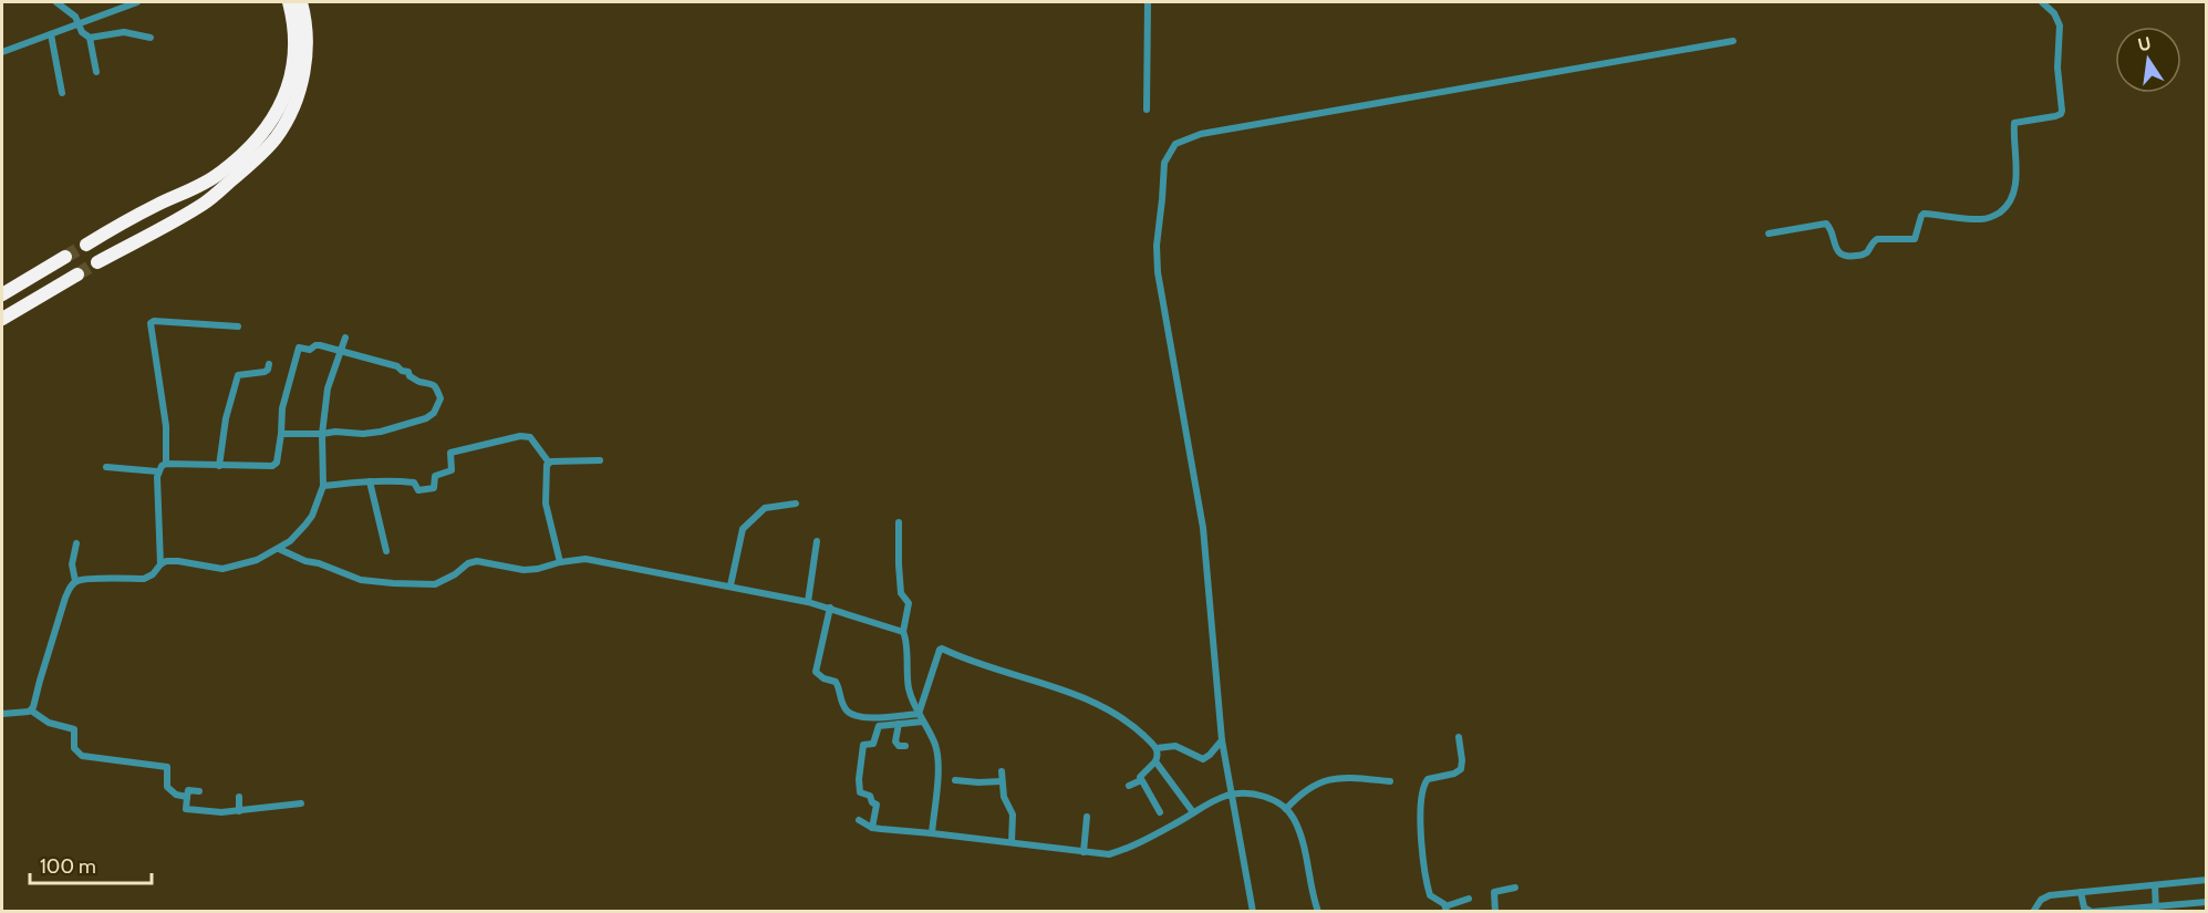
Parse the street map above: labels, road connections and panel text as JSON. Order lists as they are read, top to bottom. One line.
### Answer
{"scale_bar":"100 m","north":"top"}
